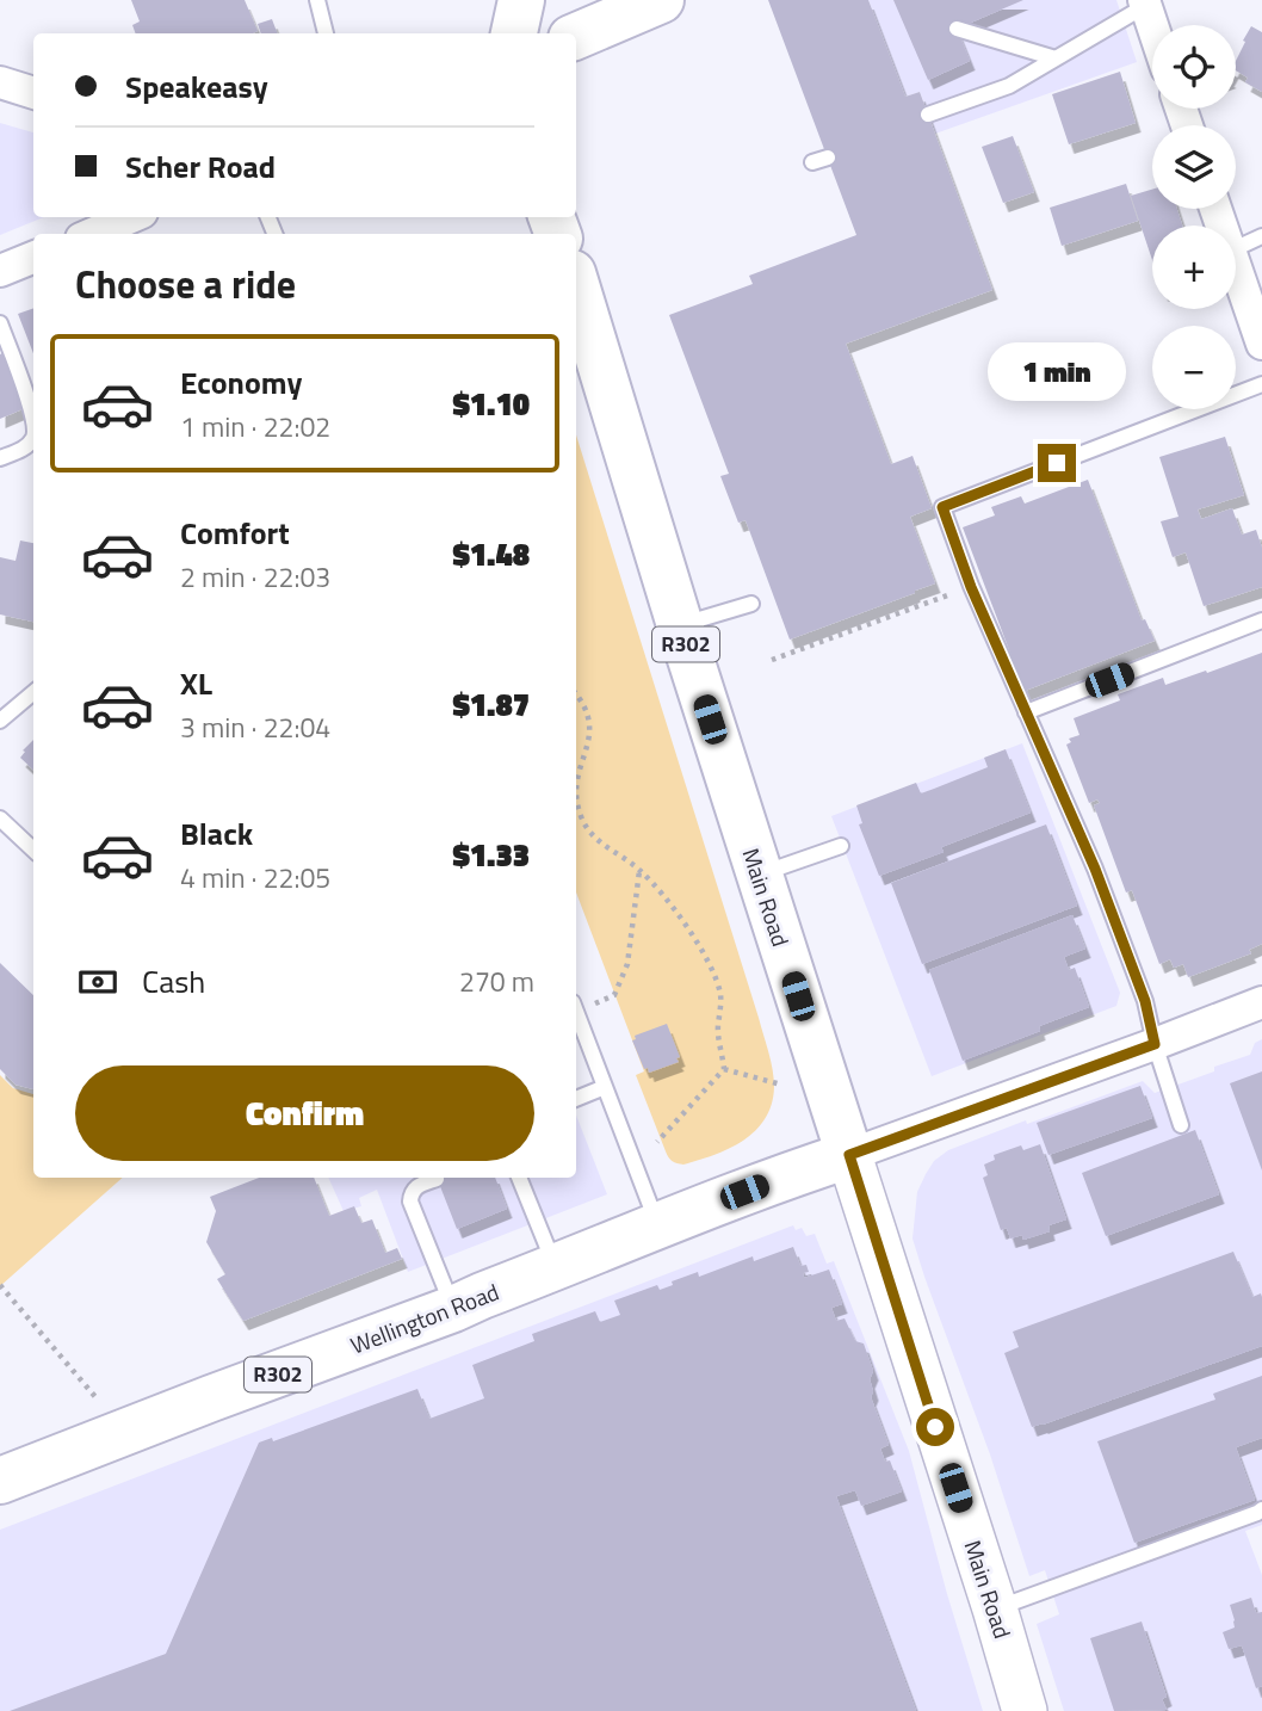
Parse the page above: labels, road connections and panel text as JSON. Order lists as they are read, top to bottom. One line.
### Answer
{"streets":{"main road":["R302","Main Road","Wellington Road"]},"crossings":[["Main Road","Wellington Road"]],"page":{"map_buttons":["+","−"],"banner":["Speakeasy","Scher Road"],"heading":"Choose a ride","list":[{"name":"Economy","note":"1 min · 22:02","value":"$1.10"},{"name":"Comfort","note":"2 min · 22:03","value":"$1.48"},{"name":"XL","note":"3 min · 22:04","value":"$1.87"},{"name":"Black","note":"4 min · 22:05","value":"$1.33"}],"bubble":"1 min","pay":["Cash","270 m"],"buttons":"Confirm"}}
